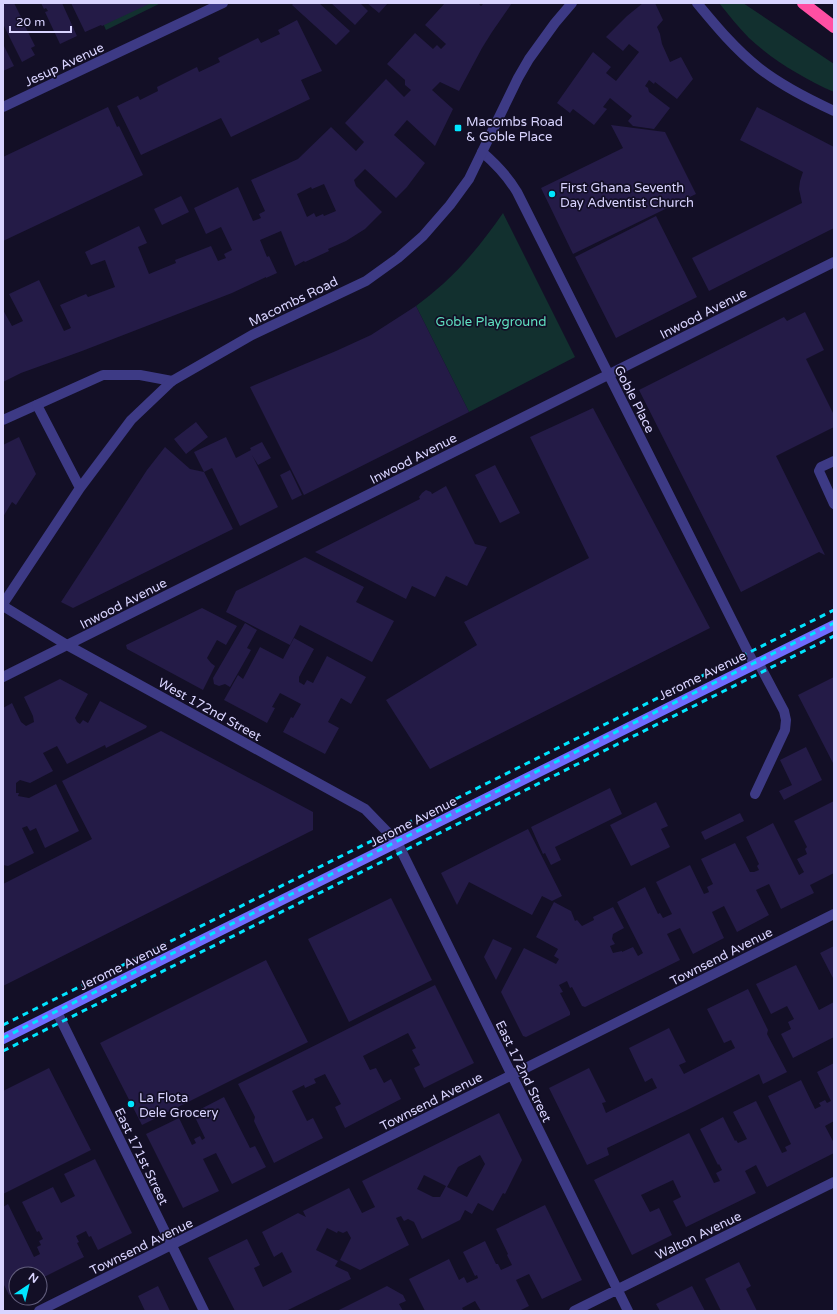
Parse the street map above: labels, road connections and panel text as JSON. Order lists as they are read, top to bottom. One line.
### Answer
{"streets":{"main road":["Jerome Avenue"],"street":["Jesup Avenue","Macombs Road","Inwood Avenue","Goble Place","West 172nd Street","Townsend Avenue","East 172nd Street","East 171st Street","Walton Avenue"]},"crossings":[["Macombs Road","Goble Place"],["Macombs Road","West 172nd Street"],["Inwood Avenue","Goble Place"],["Inwood Avenue","West 172nd Street"],["Goble Place","Jerome Avenue"],["Jerome Avenue","West 172nd Street"],["Jerome Avenue","East 172nd Street"],["Jerome Avenue","East 171st Street"],["West 172nd Street","East 172nd Street"],["Townsend Avenue","East 172nd Street"],["Townsend Avenue","East 171st Street"],["East 172nd Street","Walton Avenue"]],"parks":["Goble Playground"],"places":{"transit":["Macombs Road & Goble Place"],"other":["First Ghana Seventh Day Adventist Church","La Flota Dele Grocery"]},"scale_bar":"20 m","north":"top right"}
